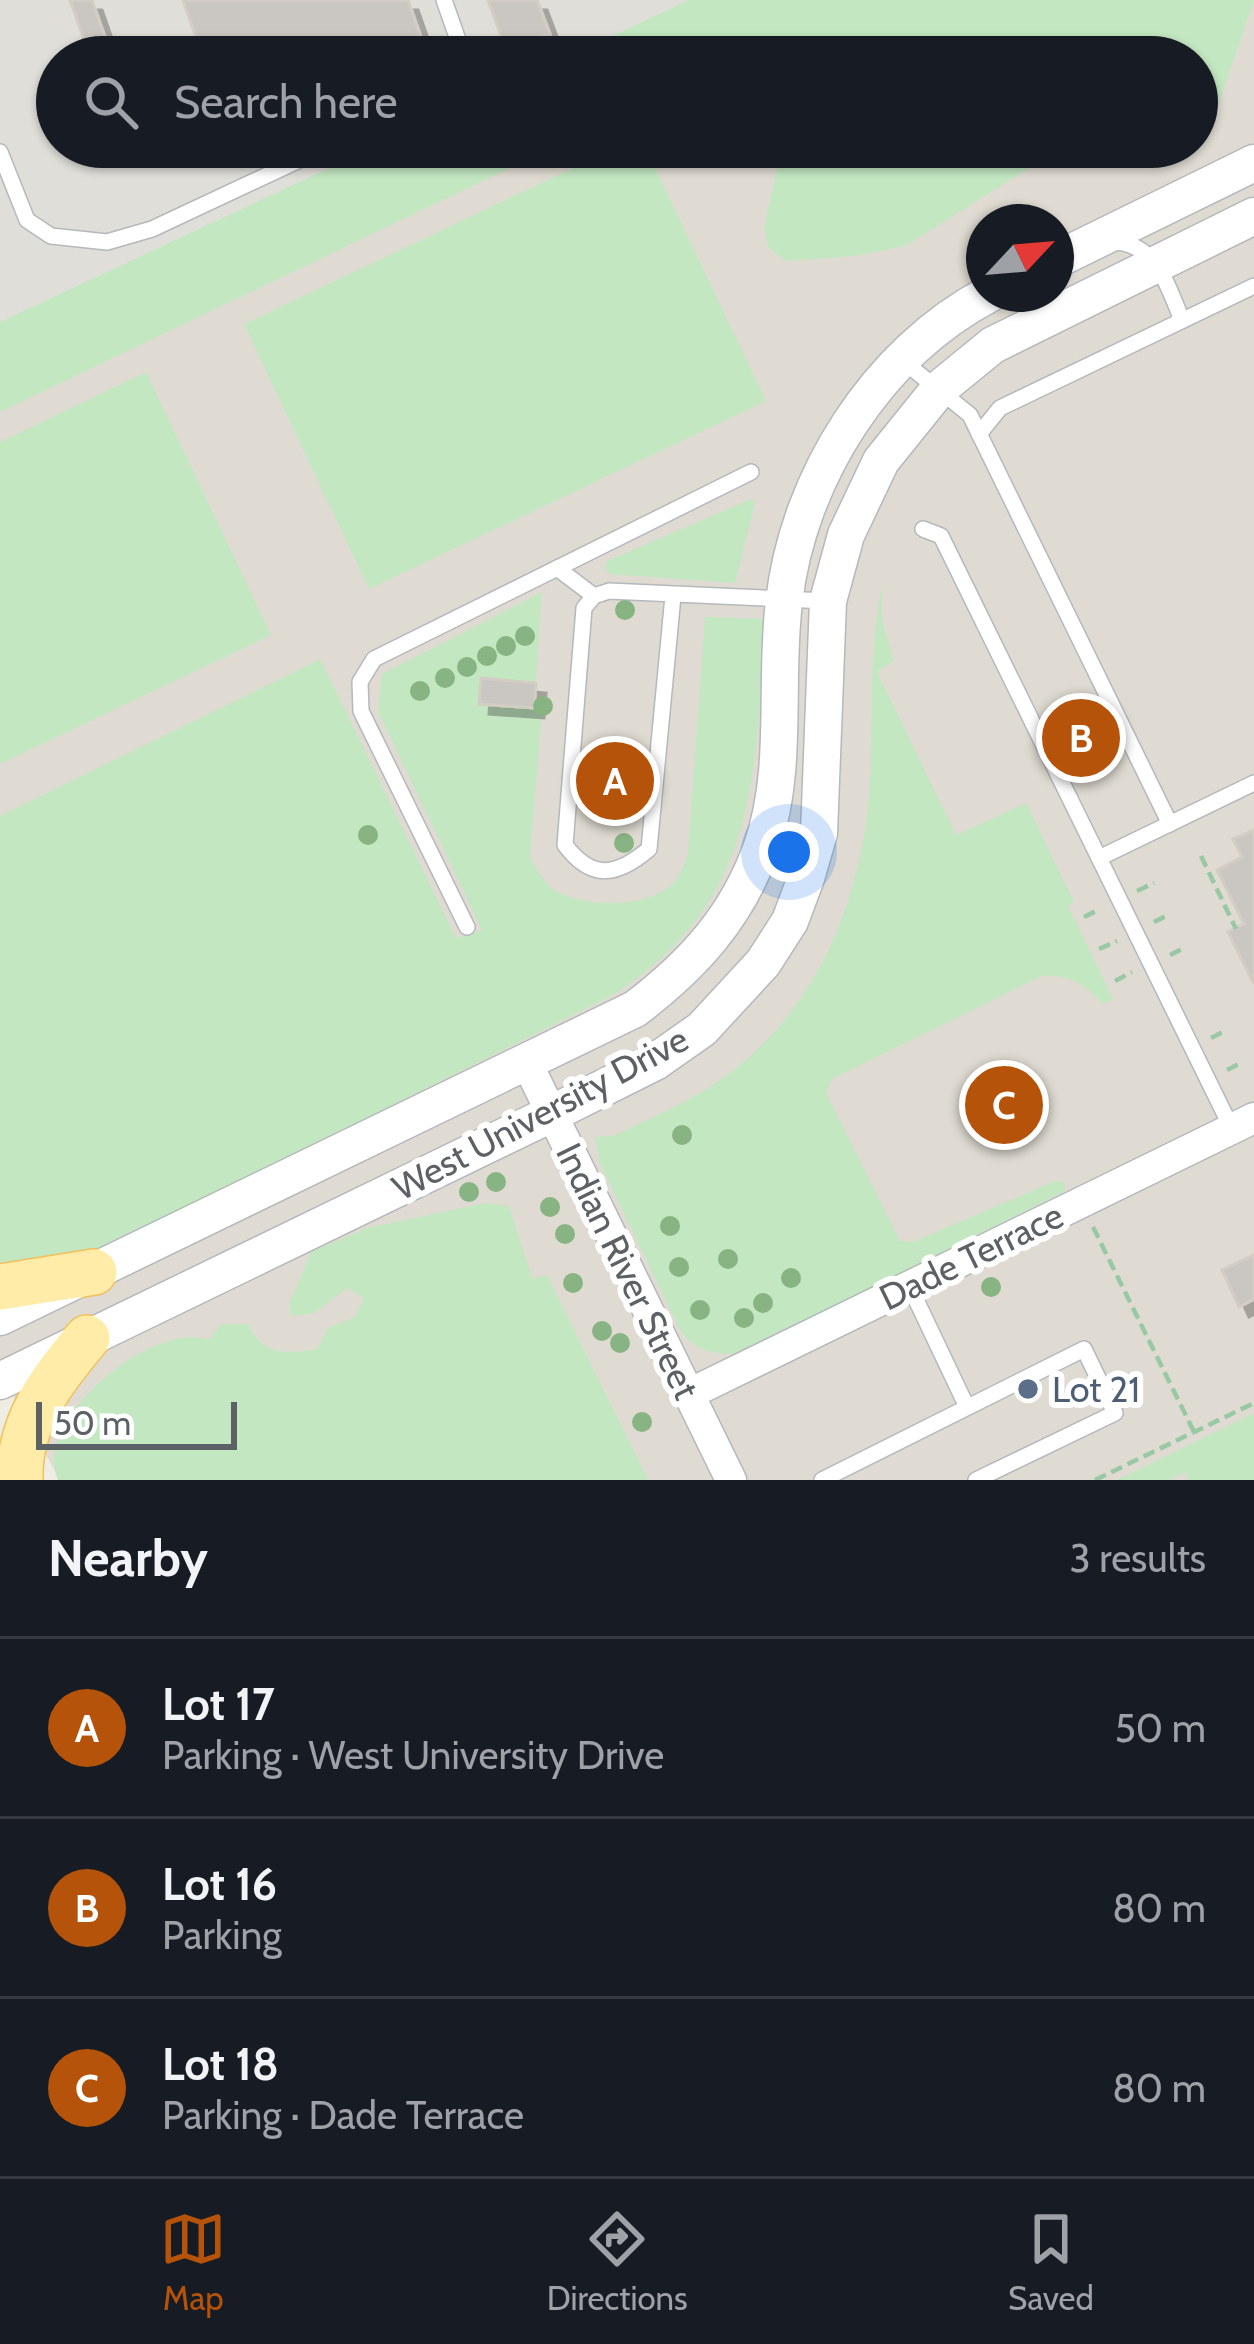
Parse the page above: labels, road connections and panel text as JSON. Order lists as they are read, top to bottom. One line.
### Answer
{"streets":{"street":["West University Drive","Dade Terrace","Indian River Street"]},"crossings":[["West University Drive","Indian River Street"],["Dade Terrace","Indian River Street"]],"places":["Lot 21"],"scale_bar":"50 m","north":"top right","page":{"search":"Search here","pins":["B","A","C"],"scale":"50 m","heading":["Nearby","3 results"],"list":[{"mark":"A","name":"Lot 17","note":"Parking · West University Drive","value":"50 m"},{"mark":"B","name":"Lot 16","note":"Parking","value":"80 m"},{"mark":"C","name":"Lot 18","note":"Parking · Dade Terrace","value":"80 m"}],"nav":["Map","Directions","Saved"]}}
